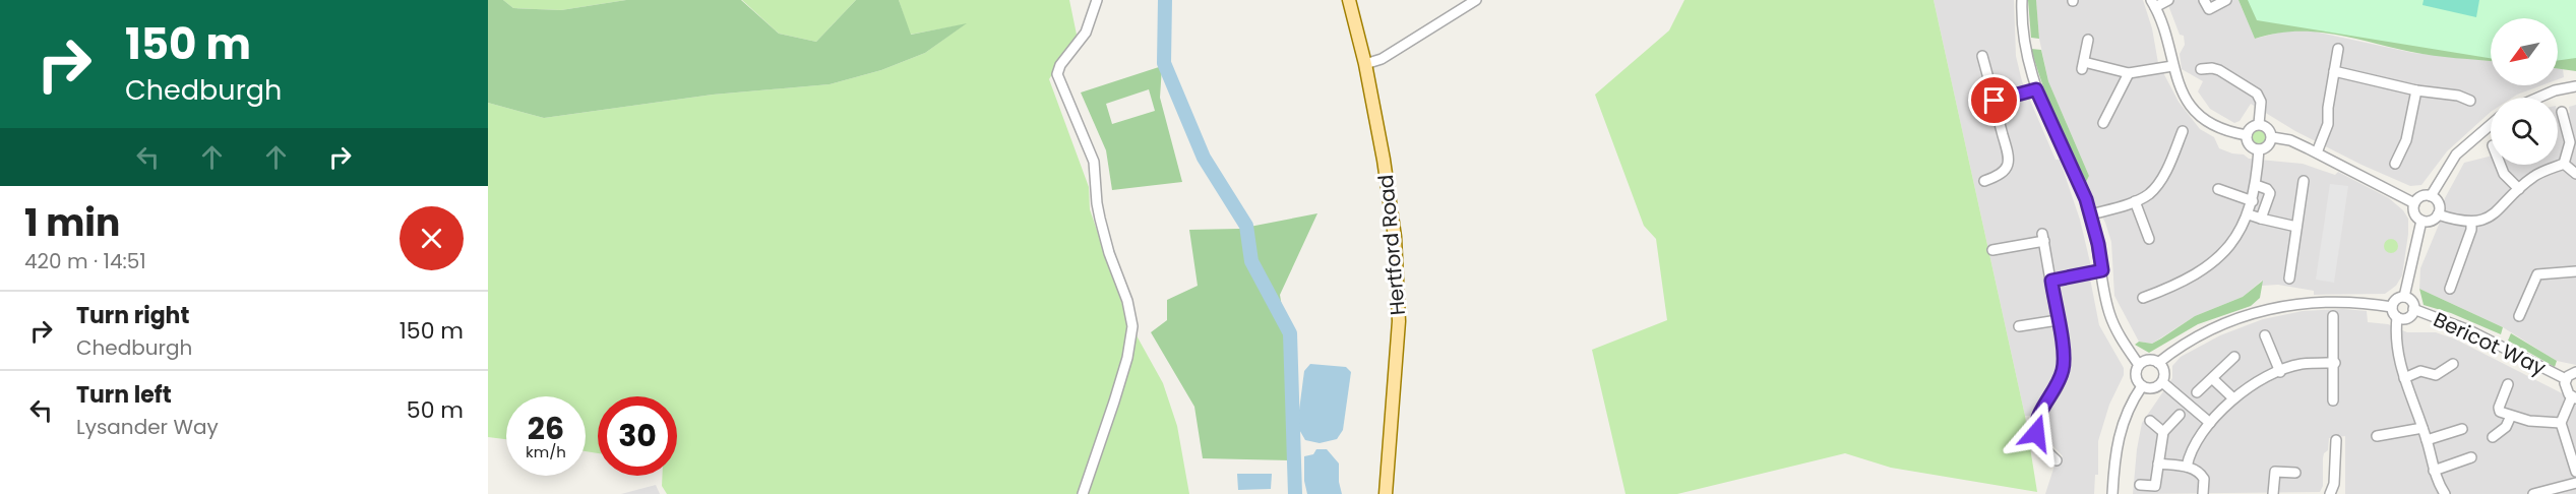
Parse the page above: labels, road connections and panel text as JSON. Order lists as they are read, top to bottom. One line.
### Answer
{"streets":{"main road":["Hertford Road"],"street":["Bericot Way"]},"north":"bottom left","page":{"turn":["150 m","Chedburgh"],"heading":["1 min","420 m · 14:51"],"list":[{"name":"Turn right","note":"Chedburgh","value":"150 m"},{"name":"Turn left","note":"Lysander Way","value":"50 m"}],"speed":"26 km/h","limit":"30"}}
